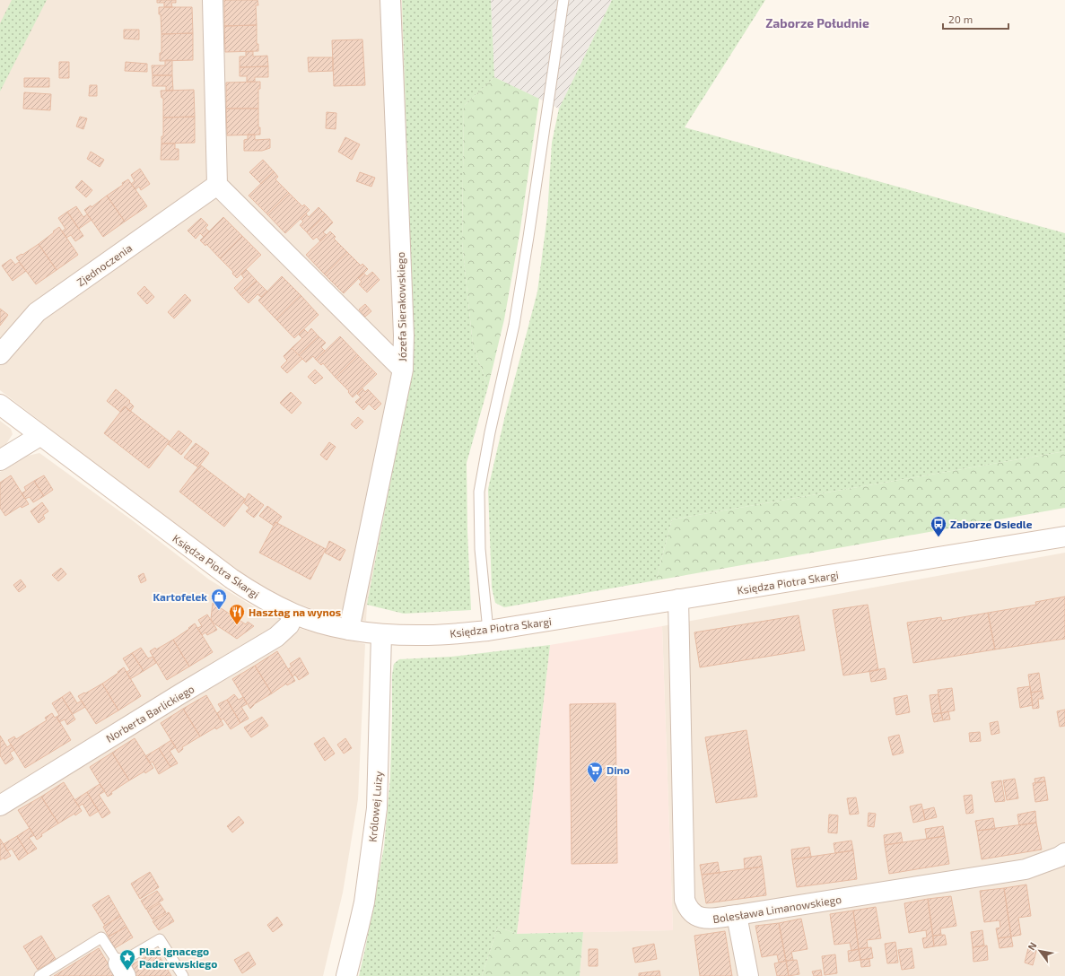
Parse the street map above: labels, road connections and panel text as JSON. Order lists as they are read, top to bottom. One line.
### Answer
{"streets":{"street":["Zjednoczenia","Józefa Sierakowskiego","Księdza Piotra Skargi","Norberta Barlickiego","Królowej Luizy","Bolesława Limanowskiego"]},"crossings":[["Józefa Sierakowskiego","Księdza Piotra Skargi"],["Księdza Piotra Skargi","Norberta Barlickiego"],["Księdza Piotra Skargi","Królowej Luizy"],["Księdza Piotra Skargi","Bolesława Limanowskiego"]],"districts":["Zaborze Południe"],"places":{"bus stop":["Zaborze Osiedle"],"shop":["Kartofelek"],"restaurant":["Hasztag na wynos"],"supermarket":["Dino"],"place":["Plac Ignacego Paderewskiego"]},"scale_bar":"20 m","north":"top left"}
